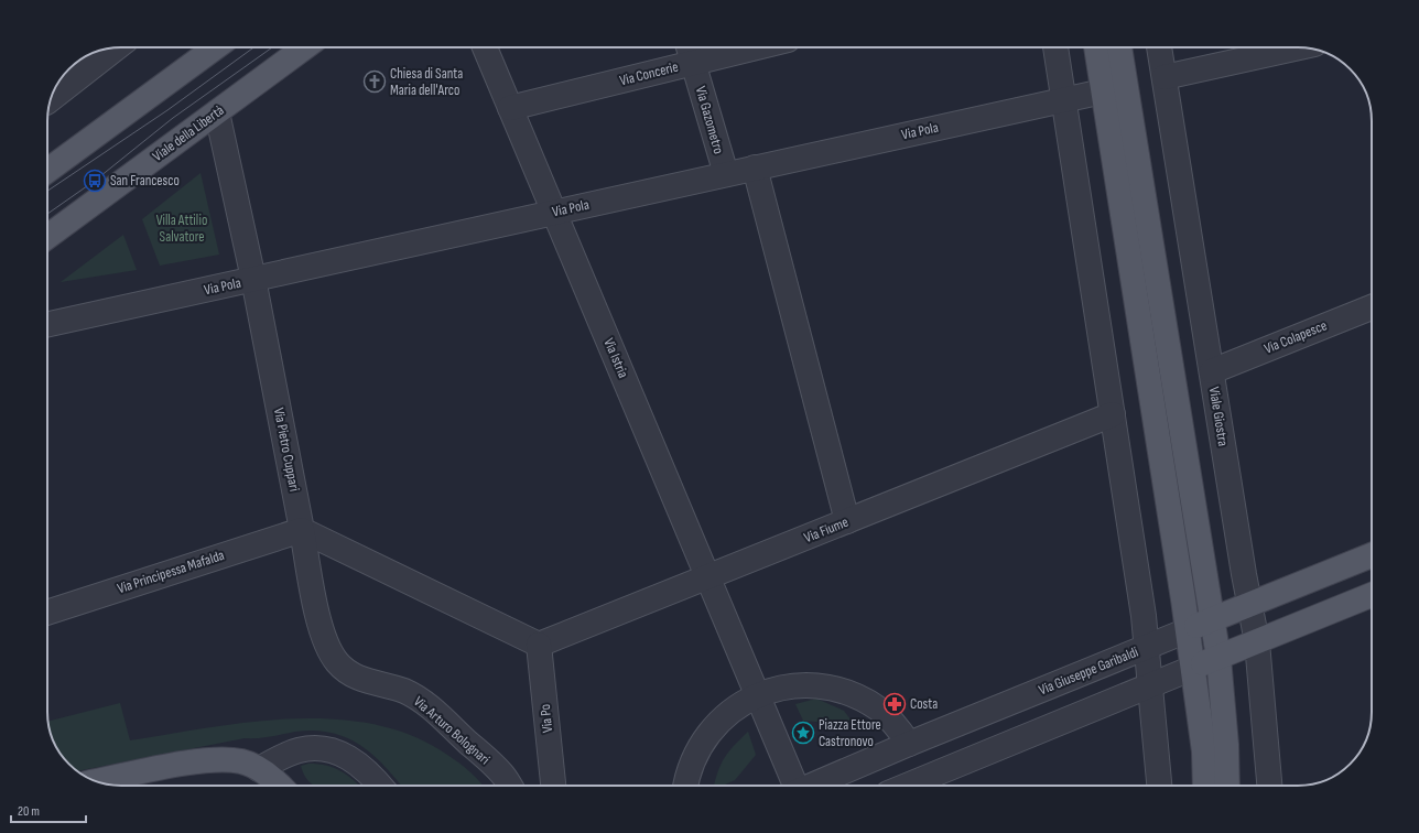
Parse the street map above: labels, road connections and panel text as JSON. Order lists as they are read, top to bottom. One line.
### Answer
{"streets":{"main road":["Viale della Libertà","Via Giuseppe Garibaldi"],"street":["Via Concerie","Via Gazometro","Via Pola","Via Colapesce","Via Istria","Viale Giostra","Via Pietro Cuppari","Via Fiume","Via Principessa Mafalda","Via Po","Via Arturo Bolognari"]},"crossings":[["Via Concerie","Via Gazometro"],["Via Concerie","Via Istria"],["Via Gazometro","Via Pola"],["Via Pola","Via Istria"],["Via Pola","Via Pietro Cuppari"],["Viale della Libertà","Via Pietro Cuppari"],["Via Colapesce","Viale Giostra"],["Via Istria","Via Fiume"],["Viale Giostra","Via Giuseppe Garibaldi"],["Via Pietro Cuppari","Via Principessa Mafalda"],["Via Pietro Cuppari","Via Arturo Bolognari"],["Via Fiume","Via Po"],["Via Principessa Mafalda","Via Arturo Bolognari"]],"parks":["Villa Attilio Salvatore"],"places":{"church":["Chiesa di Santa Maria dell'Arco"],"bus stop":["San Francesco"],"pharmacy":["Costa"],"place":["Piazza Ettore Castronovo"]},"scale_bar":"20 m"}
